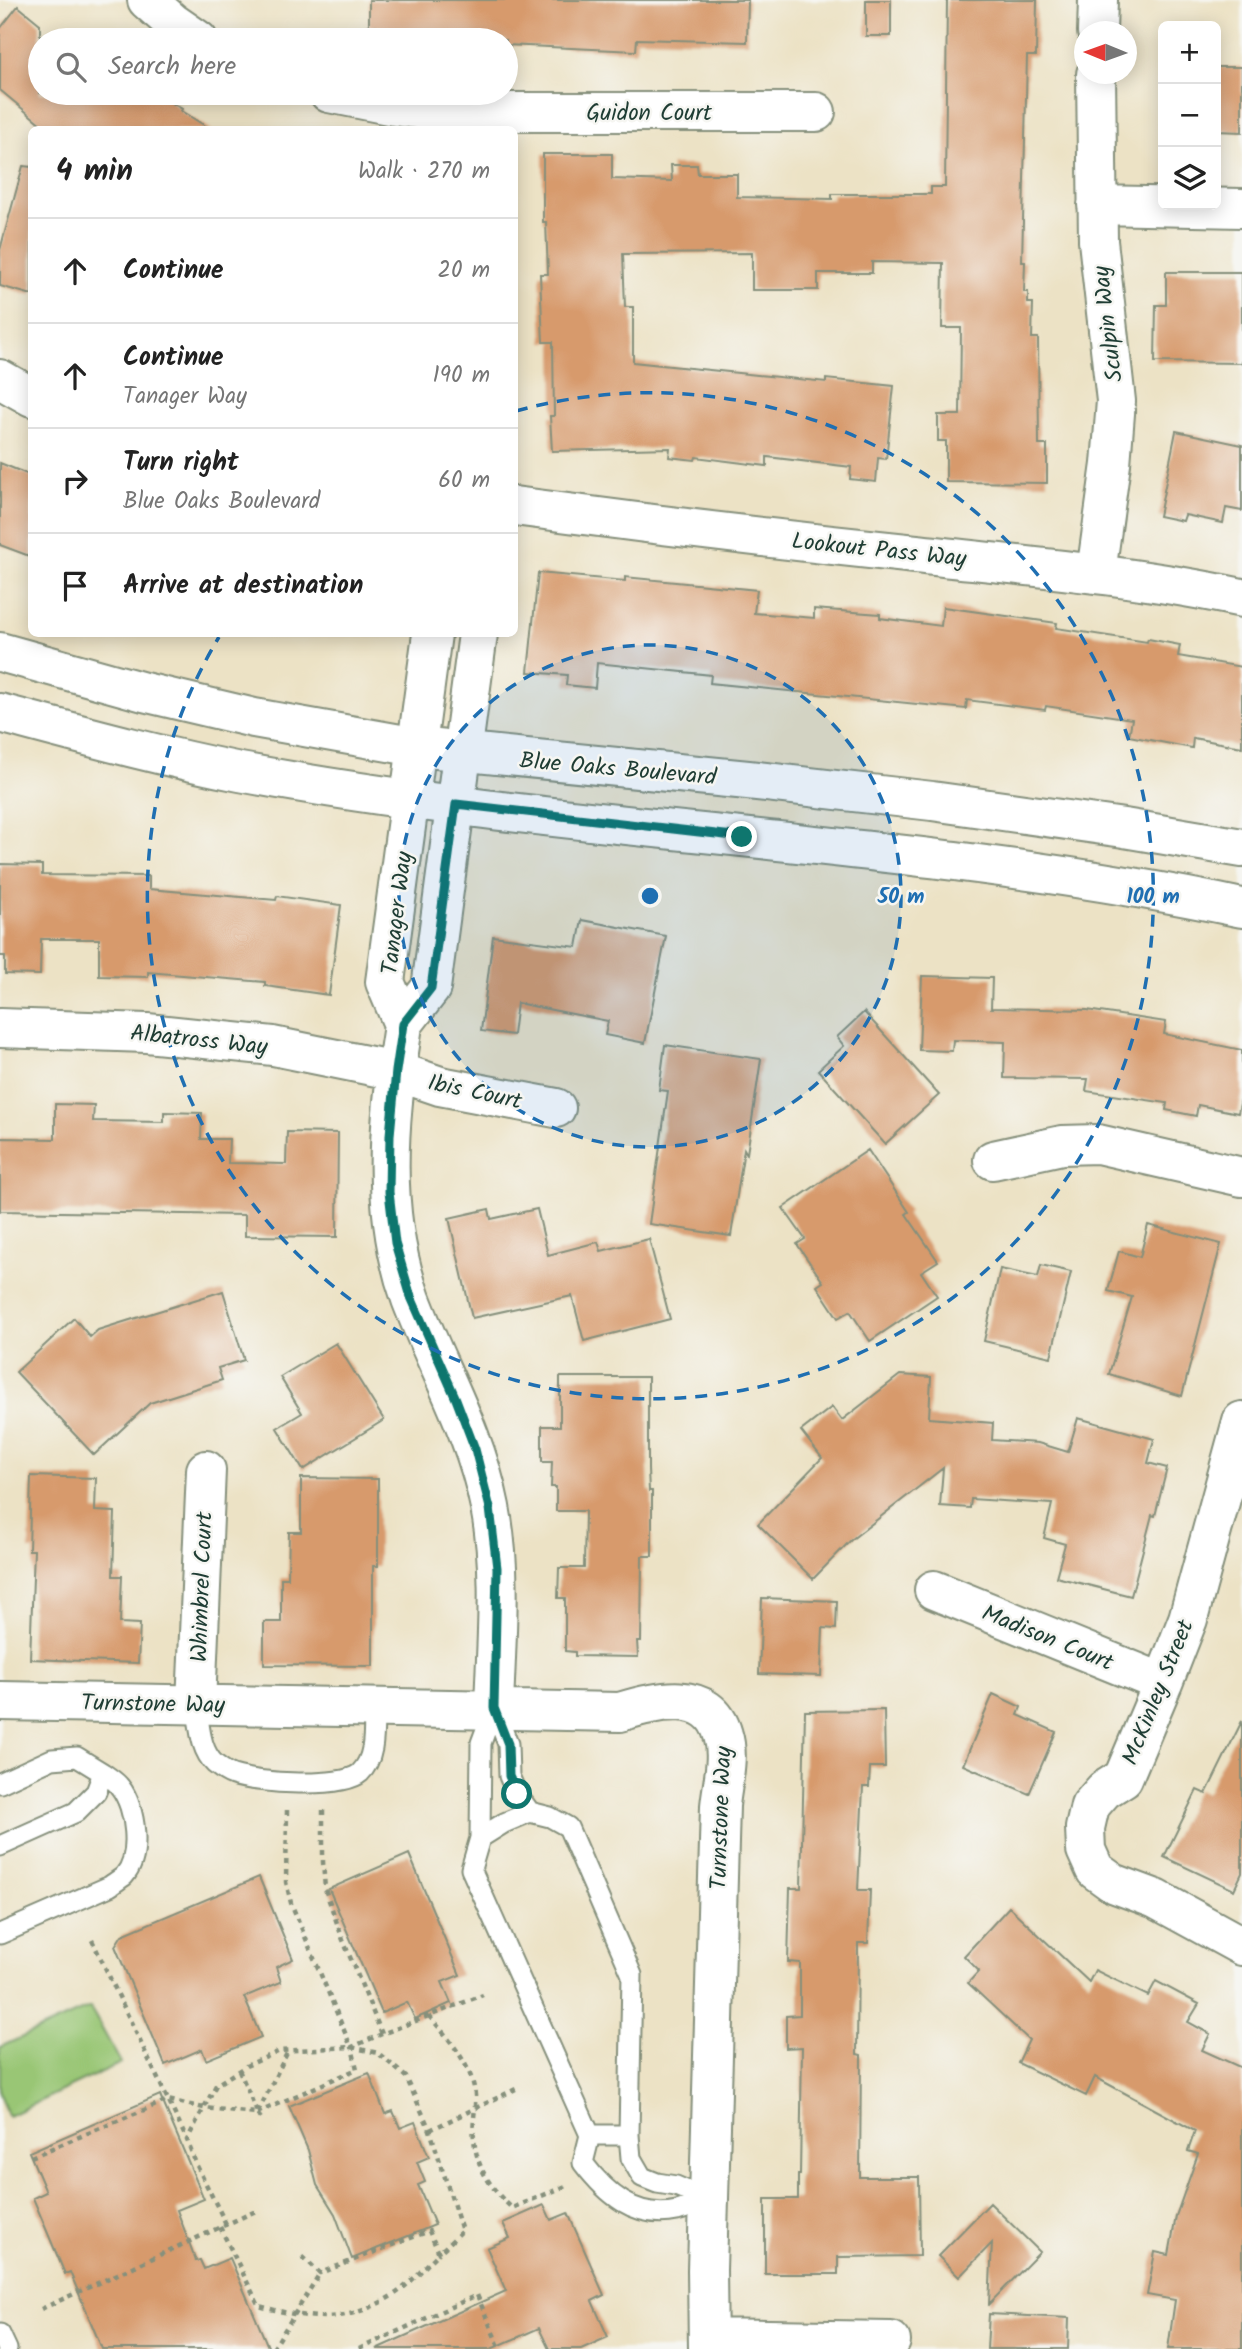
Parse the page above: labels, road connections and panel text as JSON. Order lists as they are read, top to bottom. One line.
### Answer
{"streets":{"street":["Guidon Court","Sculpin Way","Lookout Pass Way","Blue Oaks Boulevard","Tanager Way","Albatross Way","Ibis Court","Whimbrel Court","Madison Court","McKinley Street","Turnstone Way"]},"crossings":[["Sculpin Way","Lookout Pass Way"],["Blue Oaks Boulevard","Tanager Way"],["Tanager Way","Albatross Way"],["Tanager Way","Ibis Court"],["Tanager Way","Turnstone Way"],["Albatross Way","Ibis Court"],["Whimbrel Court","Turnstone Way"],["Madison Court","McKinley Street"]],"north":"left","page":{"map_buttons":["+","−"],"search":"Search here","heading":["4 min","Walk · 270 m"],"list":[["Continue","20 m"],["Continue","Tanager Way","190 m"],["Turn right","Blue Oaks Boulevard","60 m"],"Arrive at destination"]},"rings":["50 m","100 m"]}
